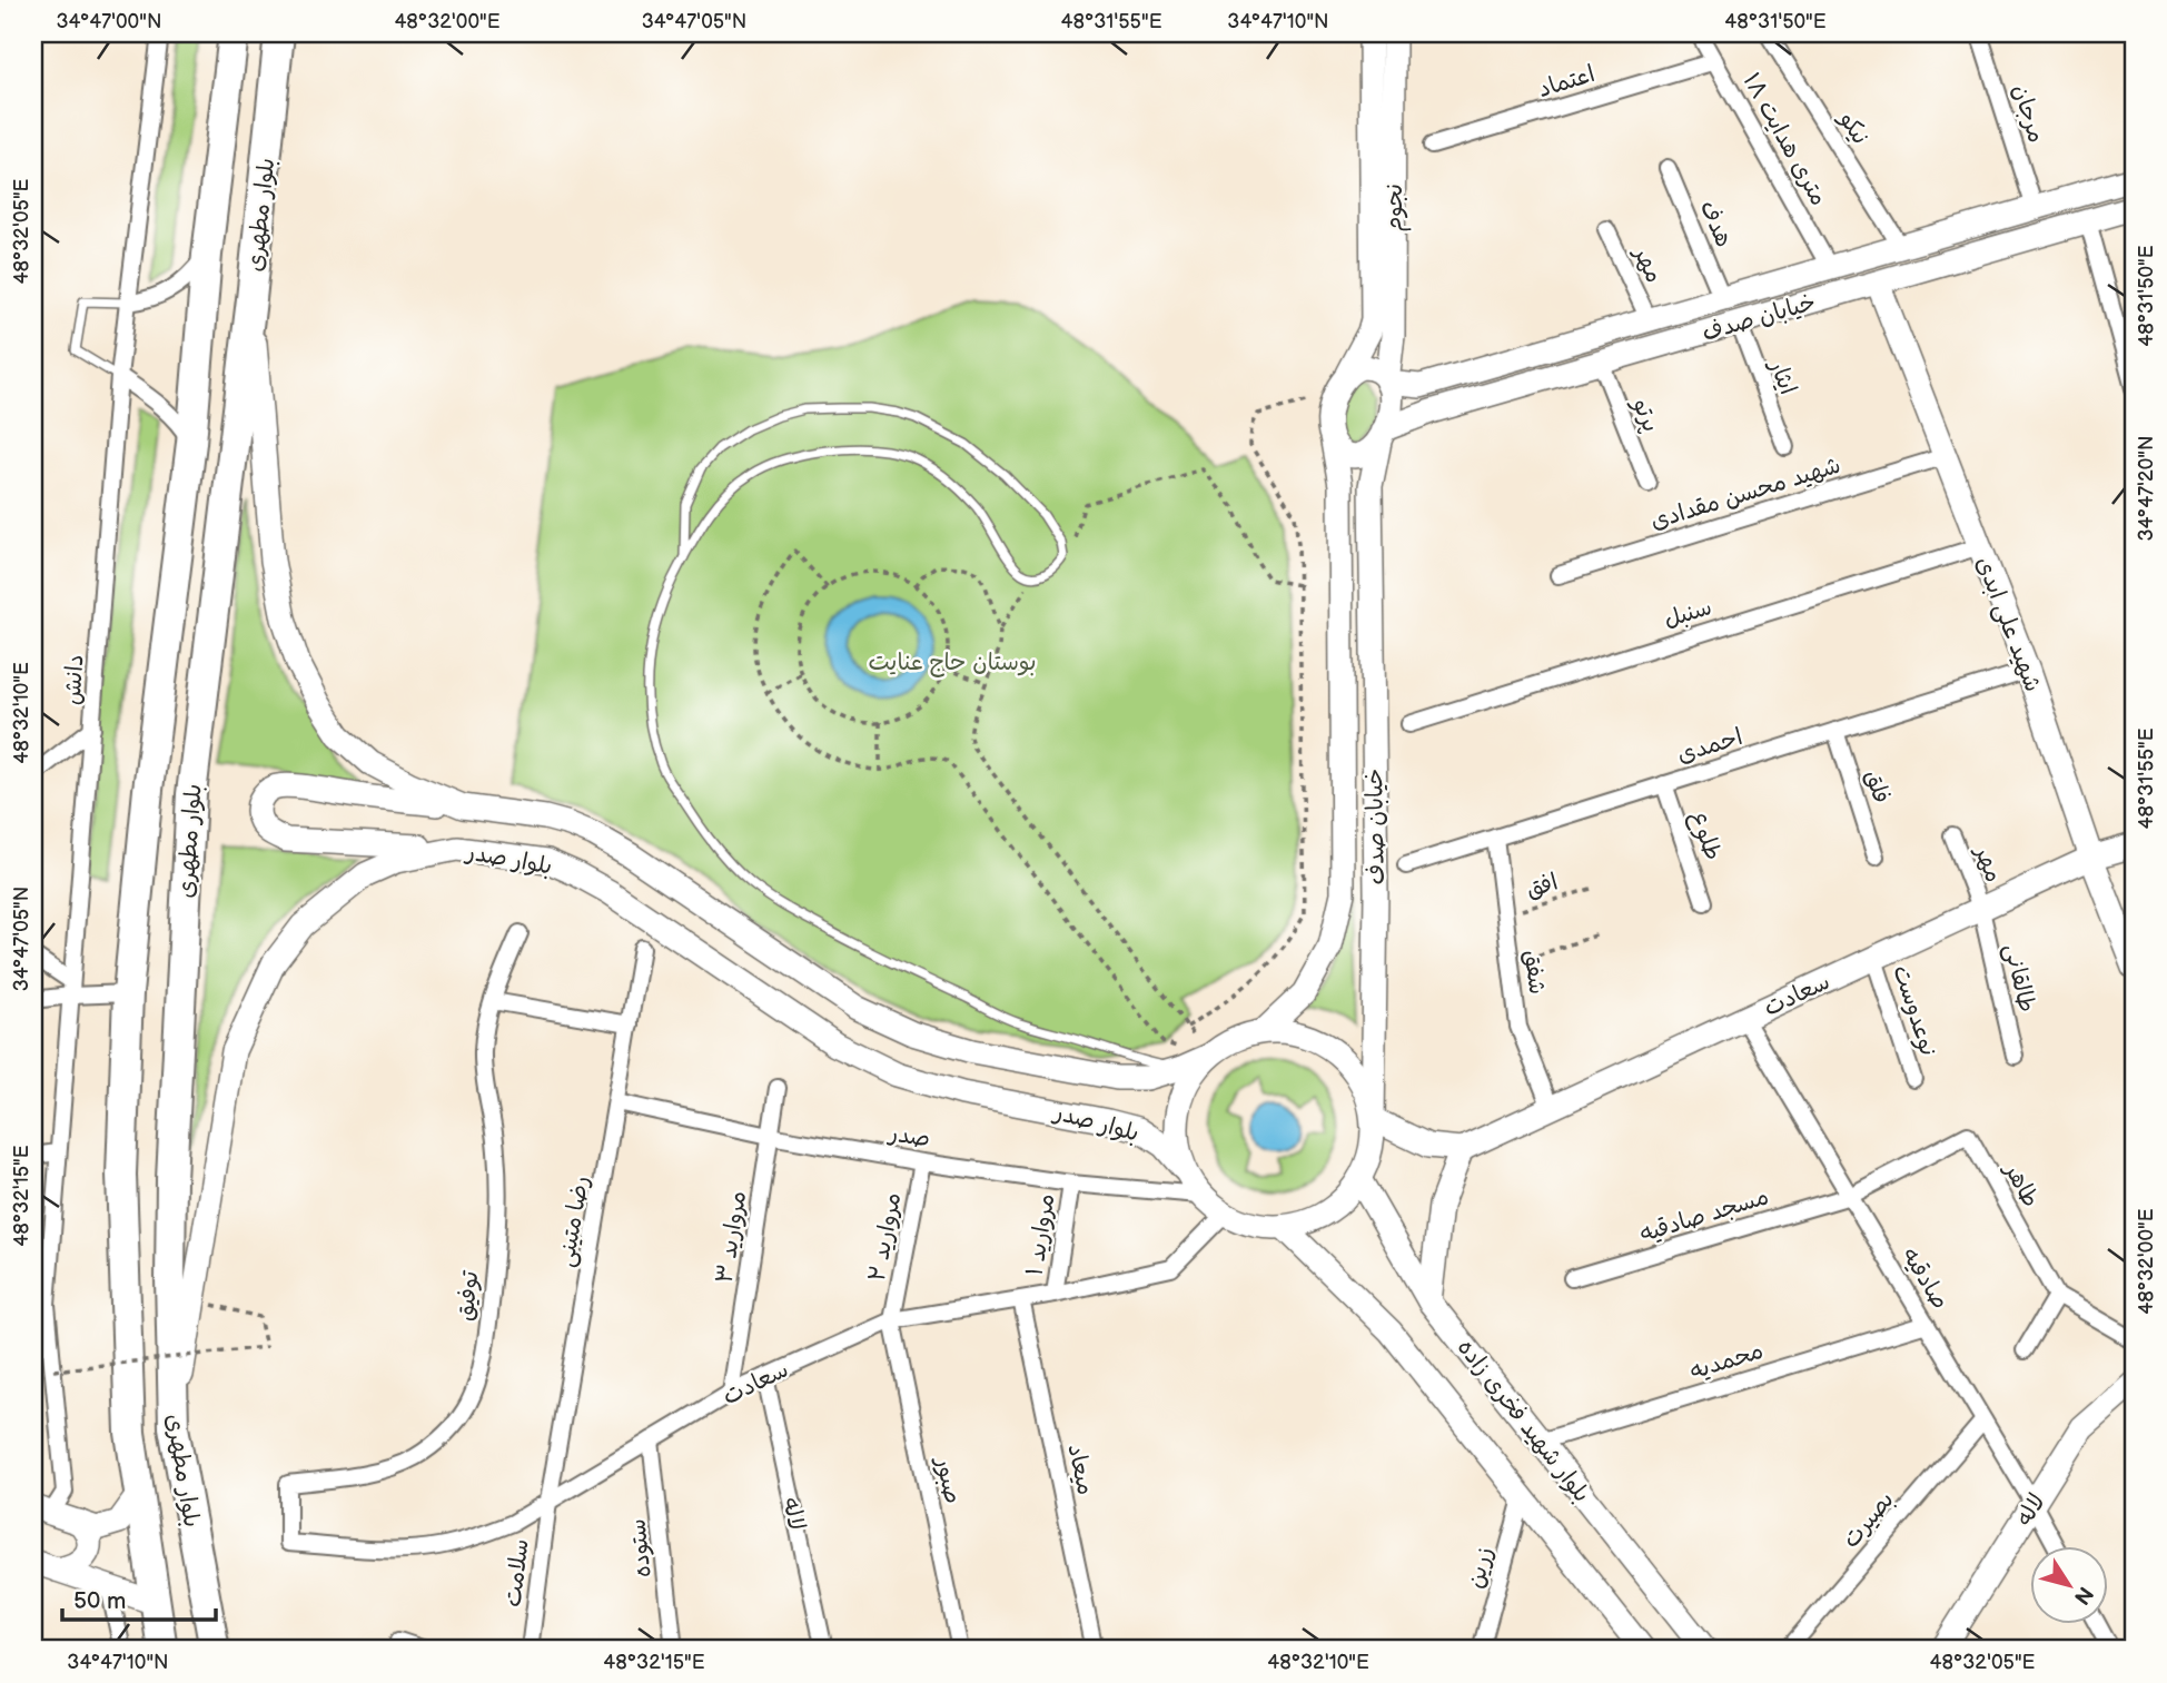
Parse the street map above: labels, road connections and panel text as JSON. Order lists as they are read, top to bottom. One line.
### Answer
{"streets":{"highway":["بلوار مطهری"],"main road":["نجوم","خیابان صدف","شهید علی ابدی","بلوار صدر","سعادت","بلوار شهید فخری زاده","لاله"],"street":["اعتماد","مرجان","نیکو","۱۸ متری هدایت","هدف","مهر","ایثار","پرتو","شهید محسن مقدادی","سنبل","دانش","احمدی","فلق","طلوع","شفق","طالقانی","نوعدوست","صدر","طاهر","مسجد صادقیه","رضا متینی","مروارید ۱","مروارید ۳","مروارید ۲","صادقیه","توفیق","محمدیه","میعاد","صبور","بصیرت","ستوده","زرین","سلامت"],"path":["افق"]},"crossings":[["اعتماد","۱۸ متری هدایت"],["مرجان","خیابان صدف"],["نیکو","خیابان صدف"],["۱۸ متری هدایت","خیابان صدف"],["نجوم","خیابان صدف"],["بلوار مطهری","بلوار صدر"],["هدف","خیابان صدف"],["مهر","خیابان صدف"],["مهر","طالقانی"],["مهر","سعادت"],["خیابان صدف","ایثار"],["خیابان صدف","پرتو"],["خیابان صدف","شهید علی ابدی"],["خیابان صدف","بلوار صدر"],["خیابان صدف","سعادت"],["خیابان صدف","صدر"],["خیابان صدف","بلوار شهید فخری زاده"],["شهید محسن مقدادی","شهید علی ابدی"],["سنبل","شهید علی ابدی"],["شهید علی ابدی","احمدی"],["شهید علی ابدی","سعادت"],["احمدی","فلق"],["احمدی","طلوع"],["احمدی","شفق"],["بلوار صدر","سعادت"],["بلوار صدر","صدر"],["بلوار صدر","بلوار شهید فخری زاده"],["افق","شفق"],["شفق","سعادت"],["طالقانی","سعادت"],["سعادت","نوعدوست"],["سعادت","صدر"],["سعادت","رضا متینی"],["سعادت","مروارید ۱"],["سعادت","مروارید ۳"],["سعادت","مروارید ۲"],["سعادت","صادقیه"],["سعادت","توفیق"],["سعادت","بلوار شهید فخری زاده"],["سعادت","میعاد"],["سعادت","صبور"],["سعادت","لاله"],["سعادت","ستوده"],["سعادت","سلامت"],["صدر","رضا متینی"],["صدر","مروارید ۱"],["صدر","مروارید ۳"],["صدر","مروارید ۲"],["صدر","بلوار شهید فخری زاده"],["طاهر","مسجد صادقیه"],["طاهر","صادقیه"],["مسجد صادقیه","صادقیه"],["رضا متینی","سلامت"],["مروارید ۲","صبور"],["صادقیه","محمدیه"],["صادقیه","لاله"],["صادقیه","بصیرت"],["محمدیه","بلوار شهید فخری زاده"],["بلوار شهید فخری زاده","زرین"]],"parks":["بوستان حاج عنایت"],"scale_bar":"50 m","north":"bottom right","coordinates":["34°47'00\"N","48°32'00\"E","34°47'05\"N","48°31'55\"E","34°47'10\"N","48°31'50\"E","48°32'05\"E","34°47'20\"N","48°32'10\"E","48°32'15\"E"]}
